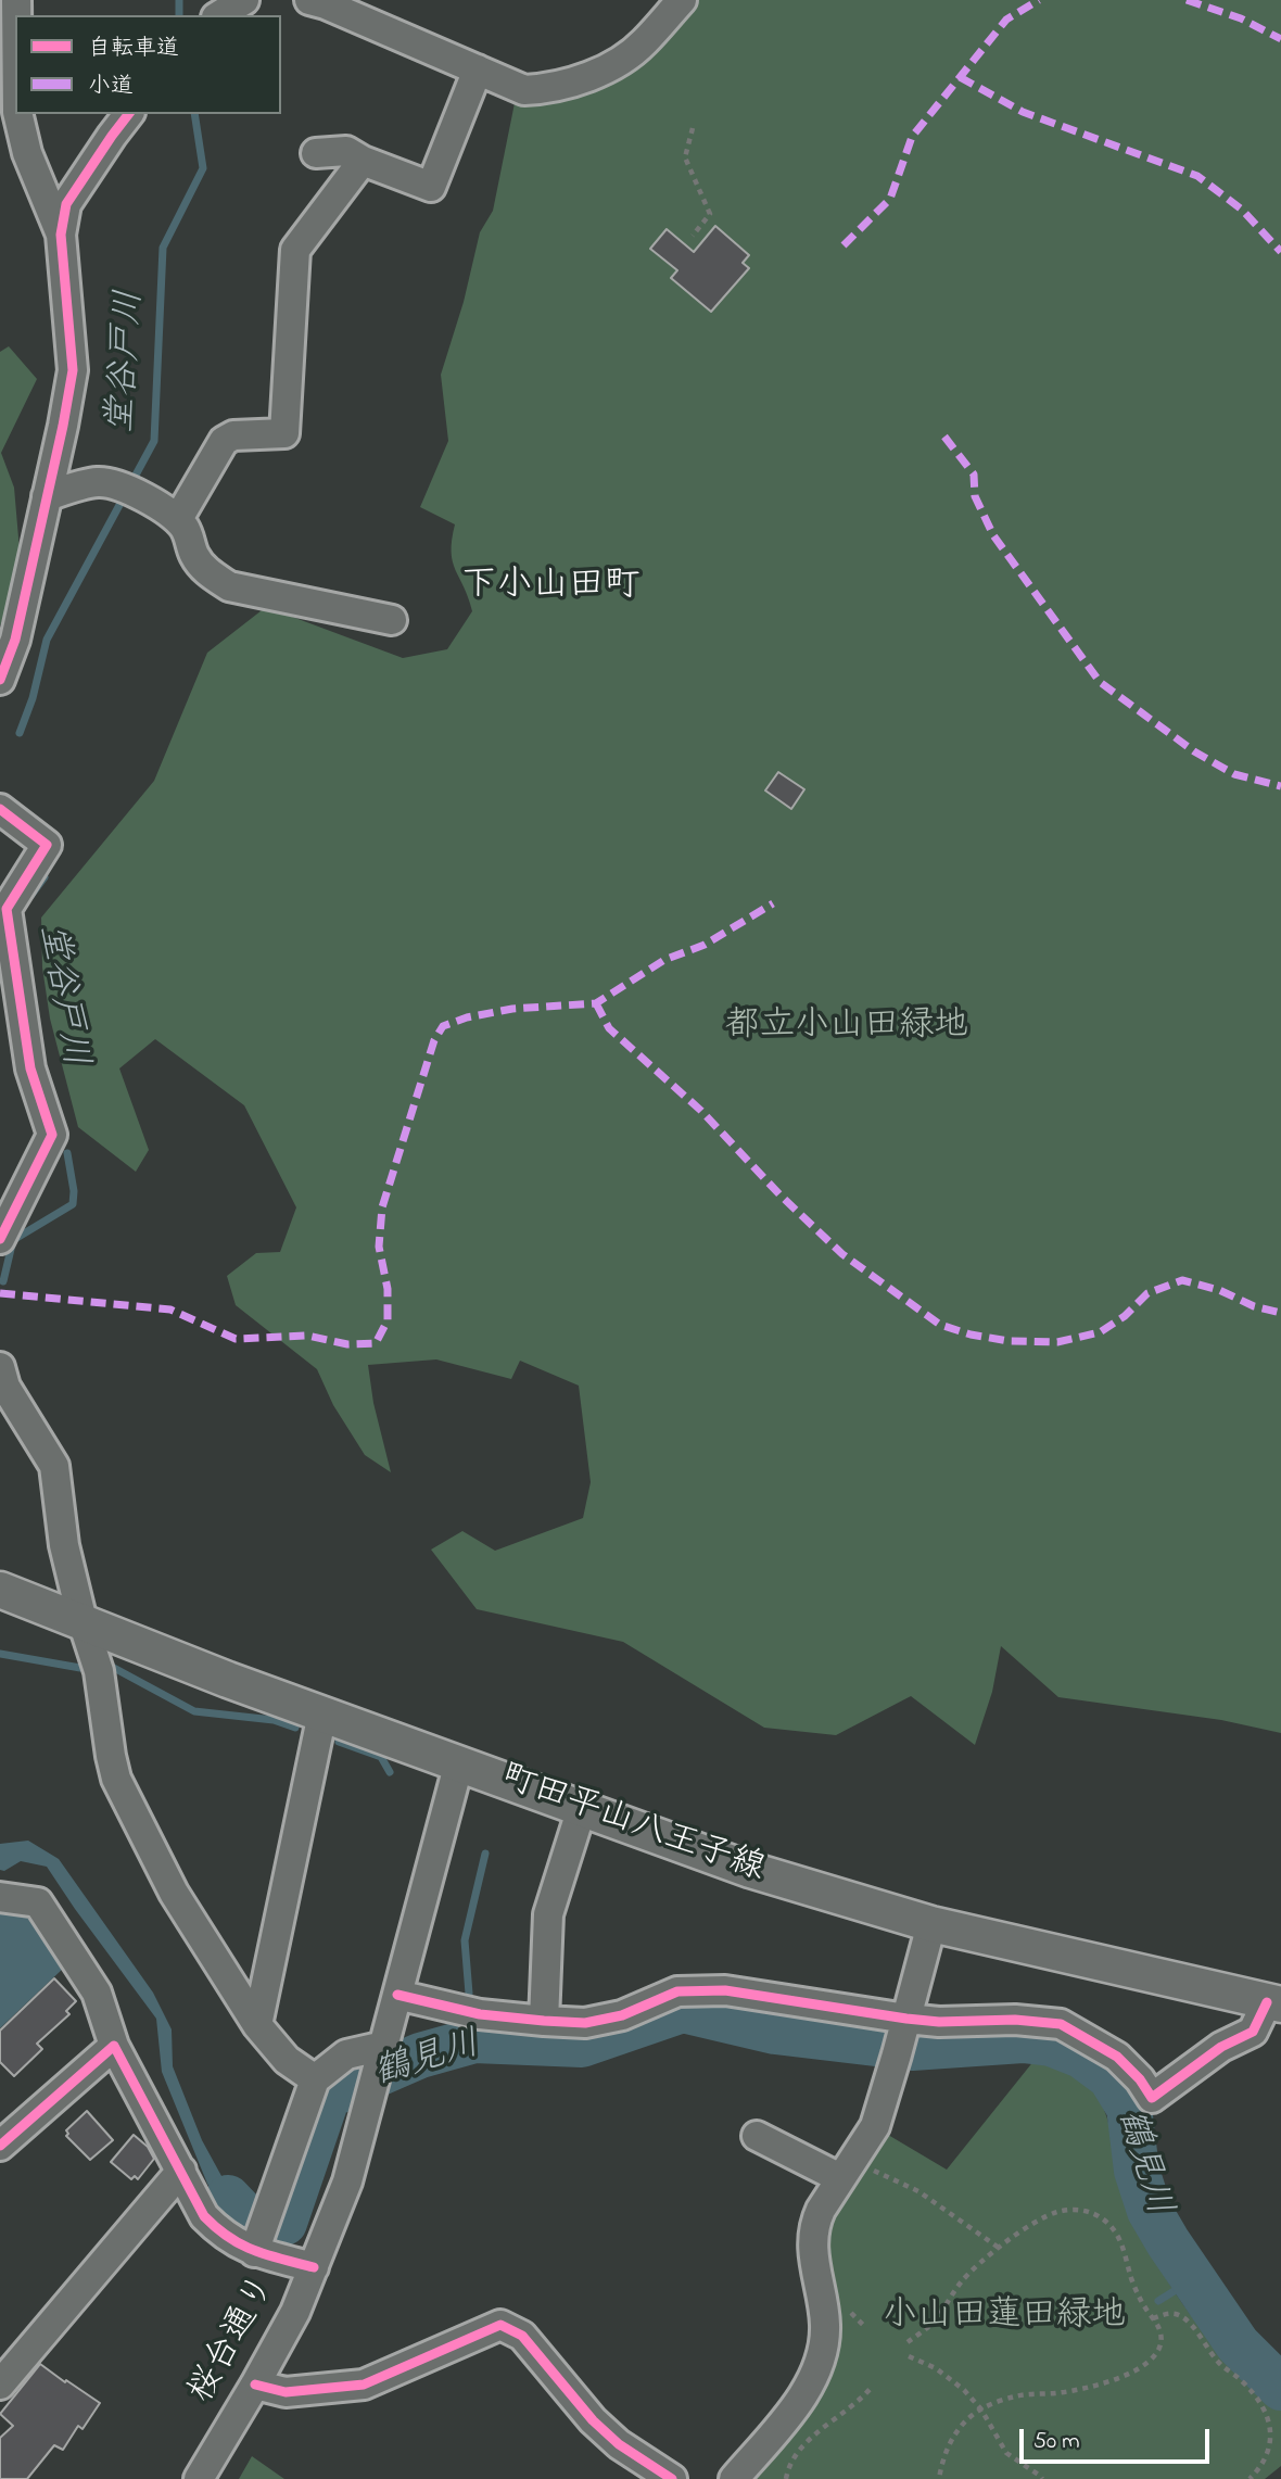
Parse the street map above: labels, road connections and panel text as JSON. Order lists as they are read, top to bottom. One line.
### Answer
{"streets":{"main road":["町田平山八王子線"],"street":["桜台通り"]},"districts":["下小山田町"],"water":["堂谷戸川","鶴見川"],"parks":["都立小山田緑地","小山田蓮田緑地"],"legend":["自転車道","小道"],"scale_bar":"50 m"}
